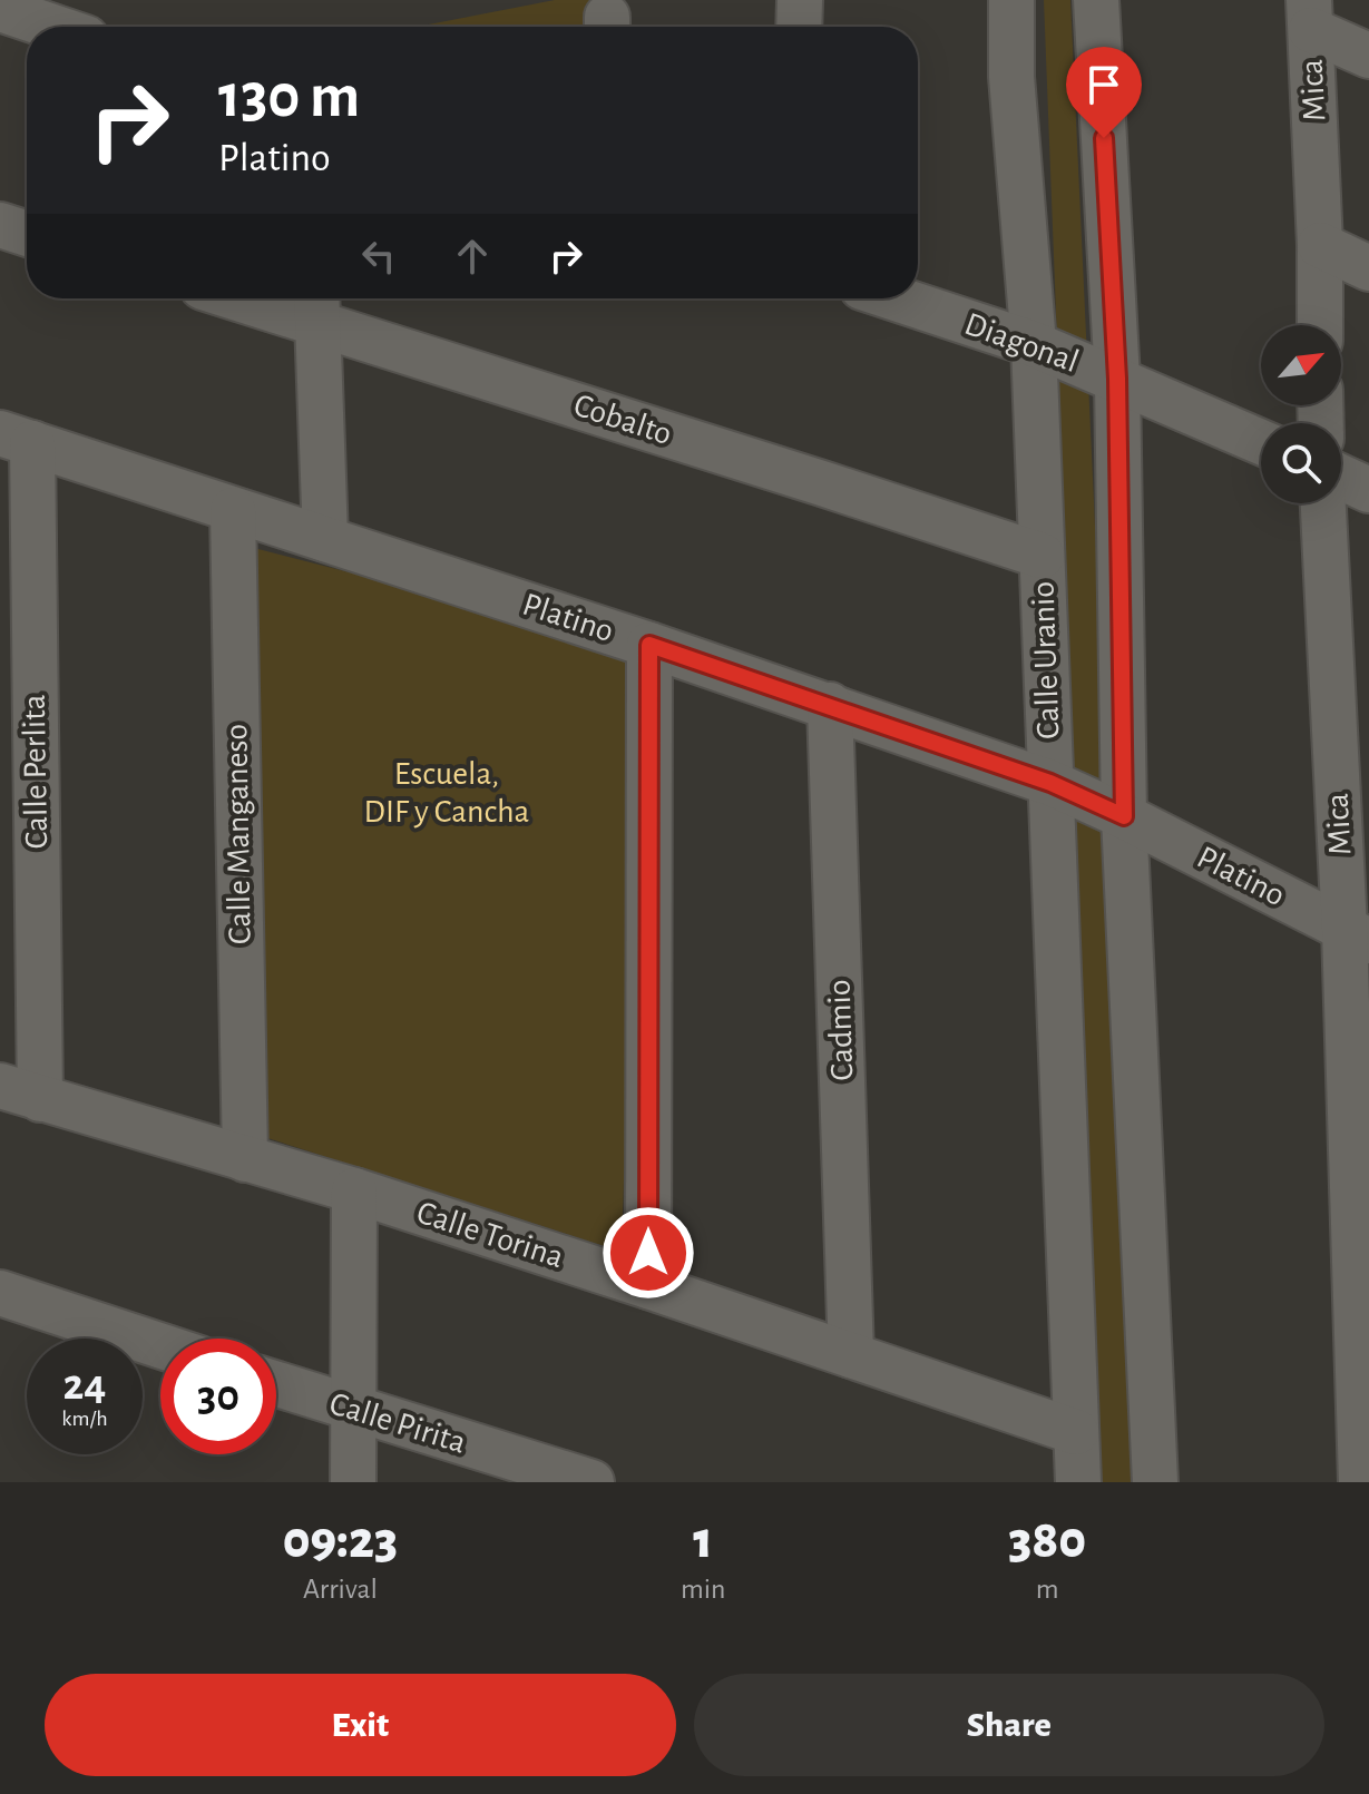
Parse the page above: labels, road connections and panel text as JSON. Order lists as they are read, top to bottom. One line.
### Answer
{"streets":{"street":["Mica","Diagonal","Cobalto","Platino","Calle Uranio","Calle Perlita","Calle Manganeso","Cadmio","Calle Torina","Calle Pirita"]},"crossings":[["Mica","Platino"],["Diagonal","Calle Uranio"],["Cobalto","Calle Uranio"],["Platino","Calle Uranio"],["Platino","Calle Perlita"],["Platino","Calle Manganeso"],["Platino","Cadmio"],["Calle Uranio","Calle Torina"],["Calle Perlita","Calle Torina"],["Calle Manganeso","Calle Torina"],["Cadmio","Calle Torina"]],"parks":["Escuela, DIF y Cancha"],"north":"top right","page":{"turn":["130 m","Platino"],"speed":"24 km/h","limit":"30","eta":["09:23","Arrival","1","min","380","m"],"buttons":["Exit","Share"]}}
